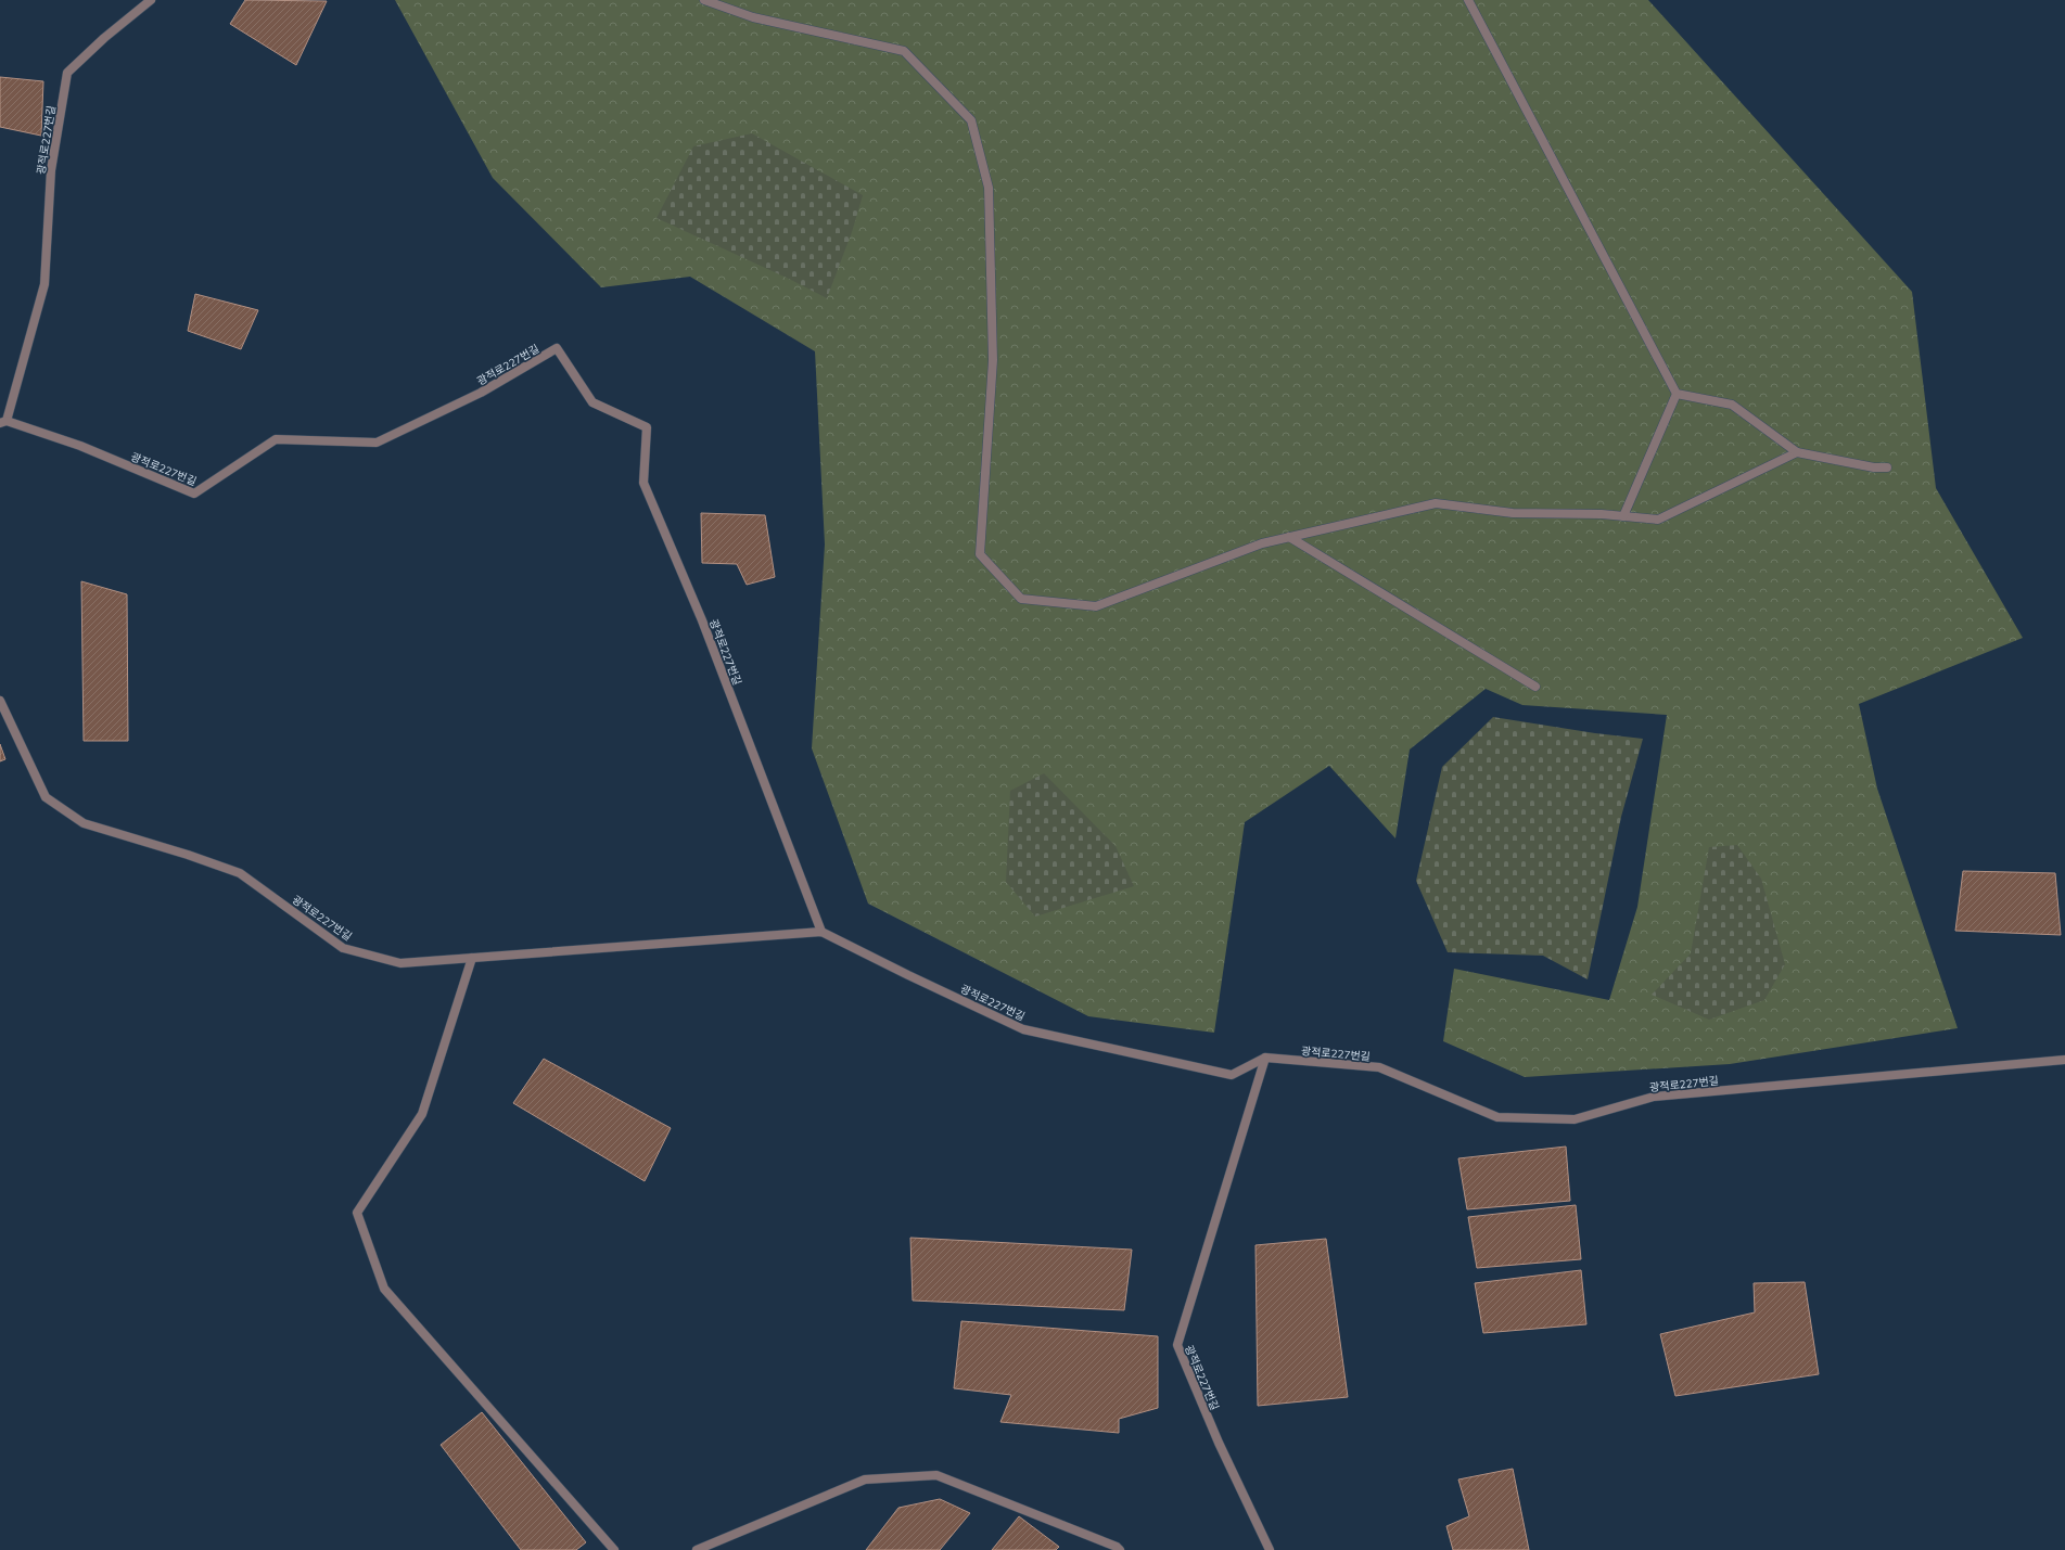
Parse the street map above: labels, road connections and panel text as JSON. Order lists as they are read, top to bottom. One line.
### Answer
{"streets":{"street":["광적로227번길"]}}
